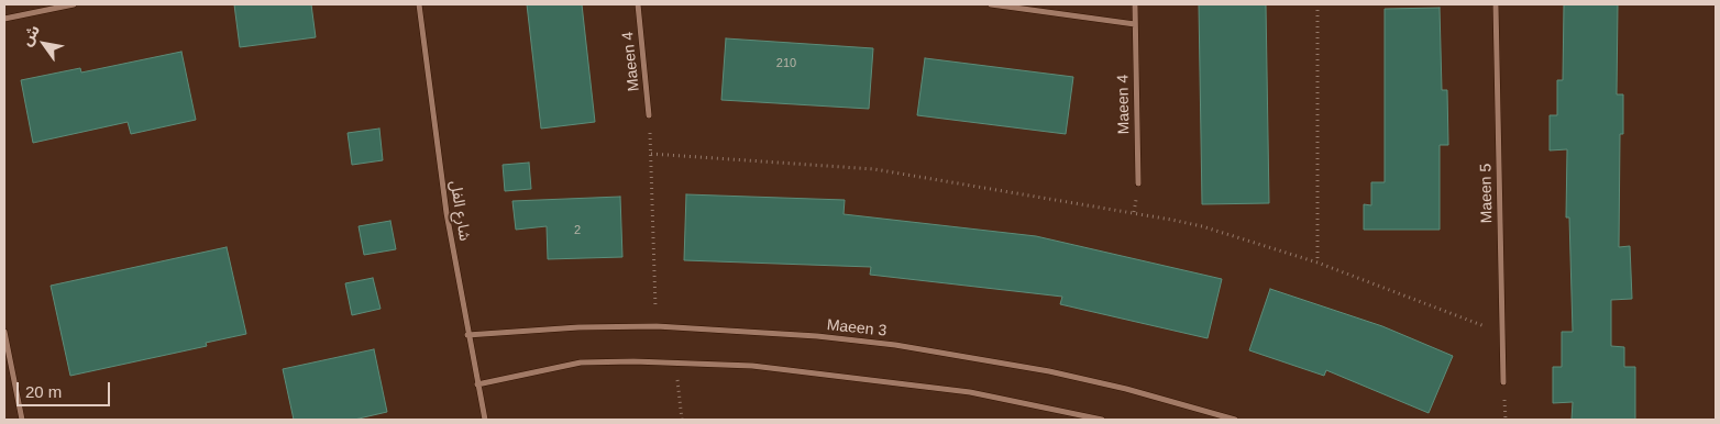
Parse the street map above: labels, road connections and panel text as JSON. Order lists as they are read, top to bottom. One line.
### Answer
{"streets":{"street":["Maeen 4","Maeen 5","شارع الفل","Maeen 3"]},"crossings":[["شارع الفل","Maeen 3"]],"house_numbers":["210","2"],"scale_bar":"20 m","north":"top left"}
